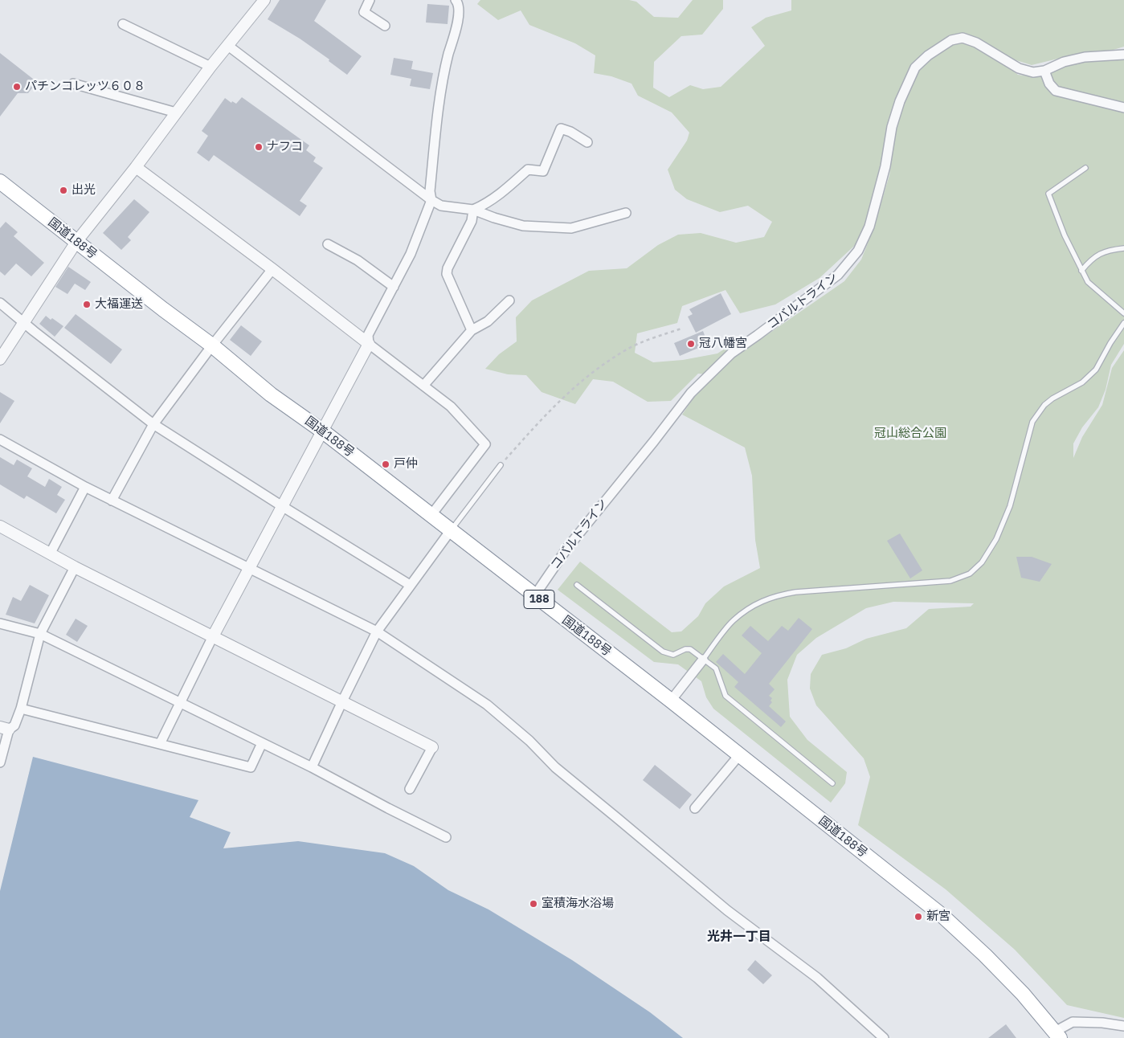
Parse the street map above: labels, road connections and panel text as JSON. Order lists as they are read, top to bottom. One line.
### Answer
{"streets":{"highway":["国道188号","188"],"street":["コバルトライン"]},"crossings":[["国道188号","コバルトライン"]],"districts":["光井一丁目"],"parks":["冠山総合公園"],"places":["パチンコレッツ６０８","ナフコ","出光","大福運送","冠八幡宮","戸仲","室積海水浴場","新宮"]}
